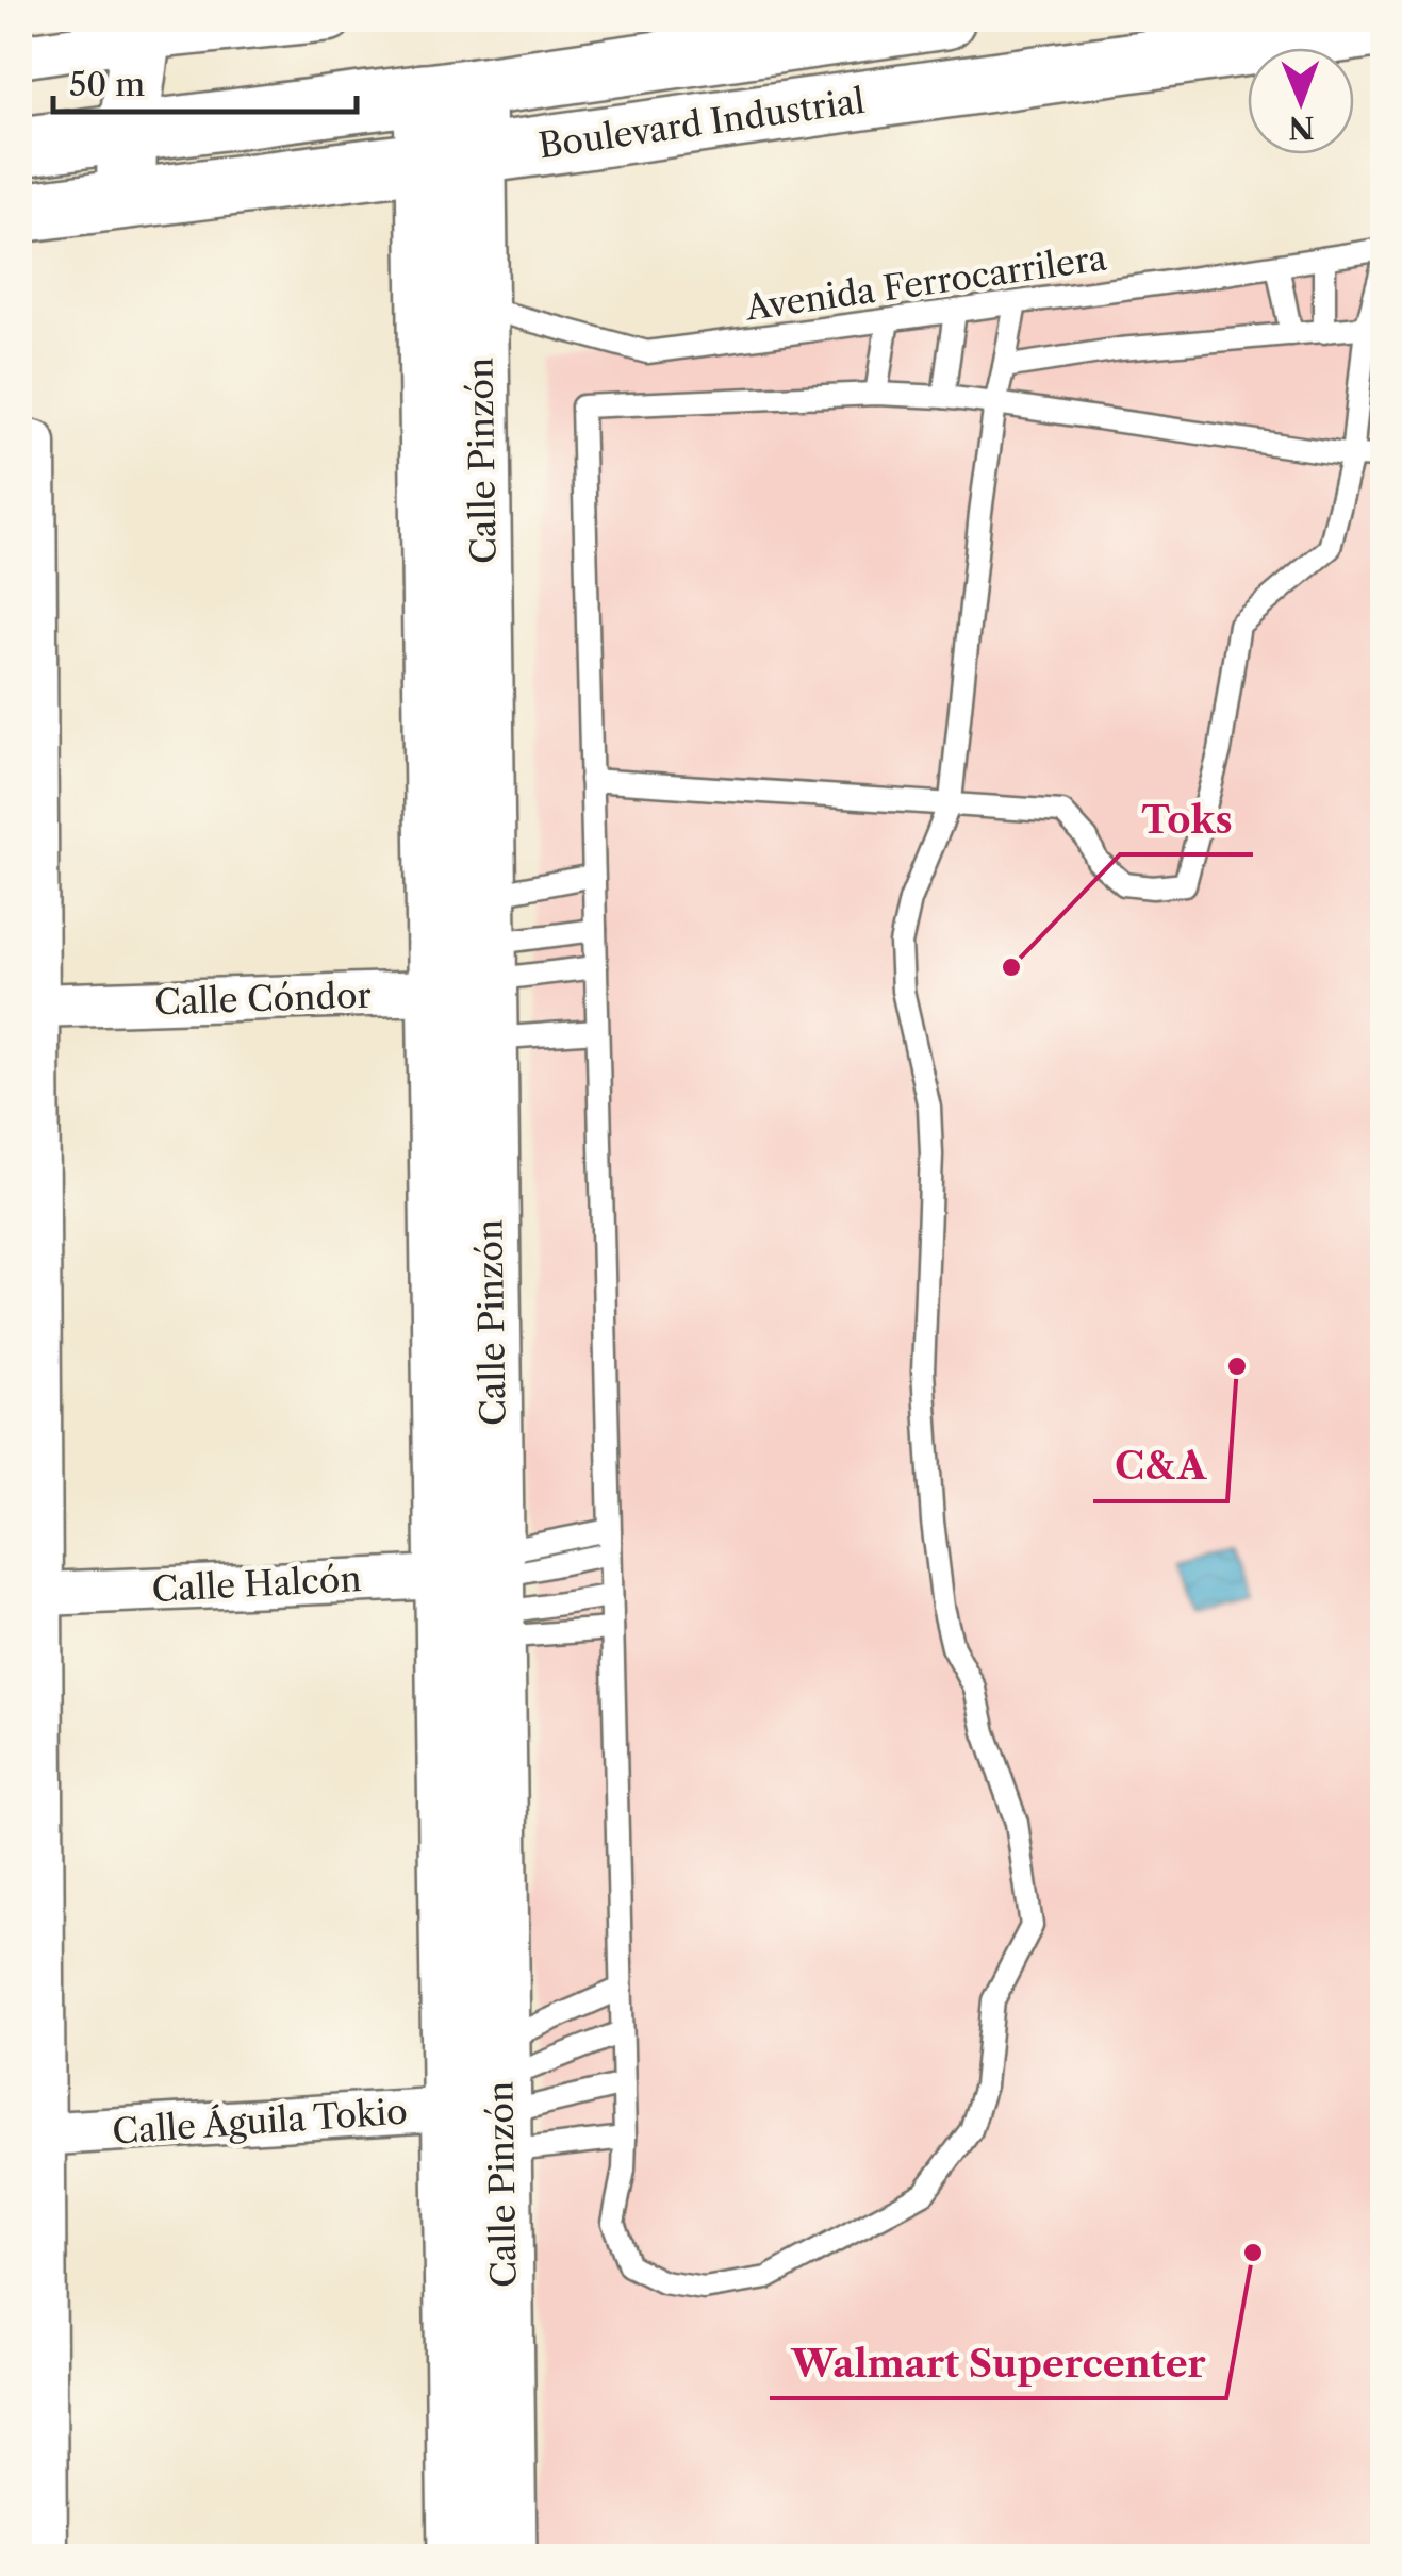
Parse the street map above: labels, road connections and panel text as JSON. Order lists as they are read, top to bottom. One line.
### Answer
{"streets":{"main road":["Boulevard Industrial","Calle Pinzón"],"street":["Calle Cóndor","Calle Halcón","Calle Águila Tokio"],"lane":["Avenida Ferrocarrilera"]},"crossings":[["Boulevard Industrial","Calle Pinzón"],["Avenida Ferrocarrilera","Calle Pinzón"],["Calle Pinzón","Calle Cóndor"],["Calle Pinzón","Calle Halcón"],["Calle Pinzón","Calle Águila Tokio"]],"places":["Toks","C&A","Walmart Supercenter"],"scale_bar":"50 m","north":"bottom"}
